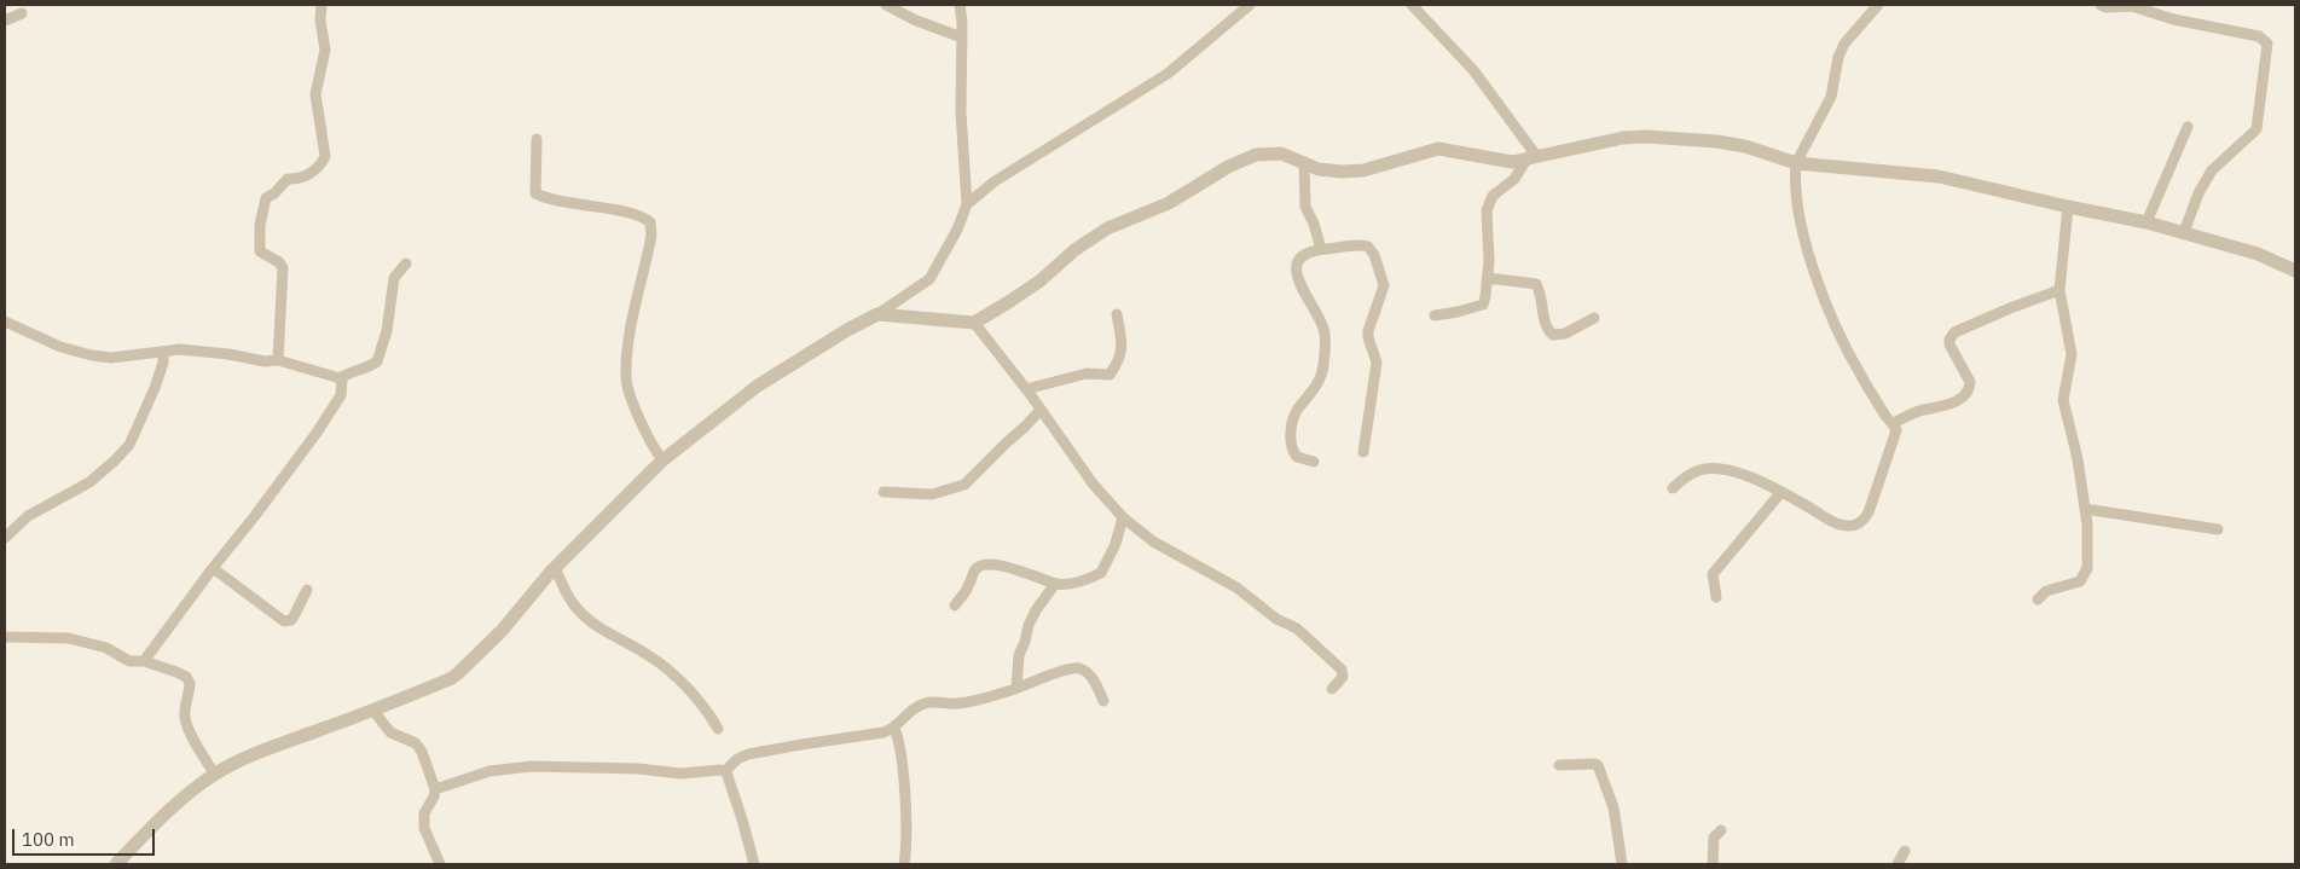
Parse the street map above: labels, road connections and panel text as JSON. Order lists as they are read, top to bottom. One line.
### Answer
{"scale_bar":"100 m"}
